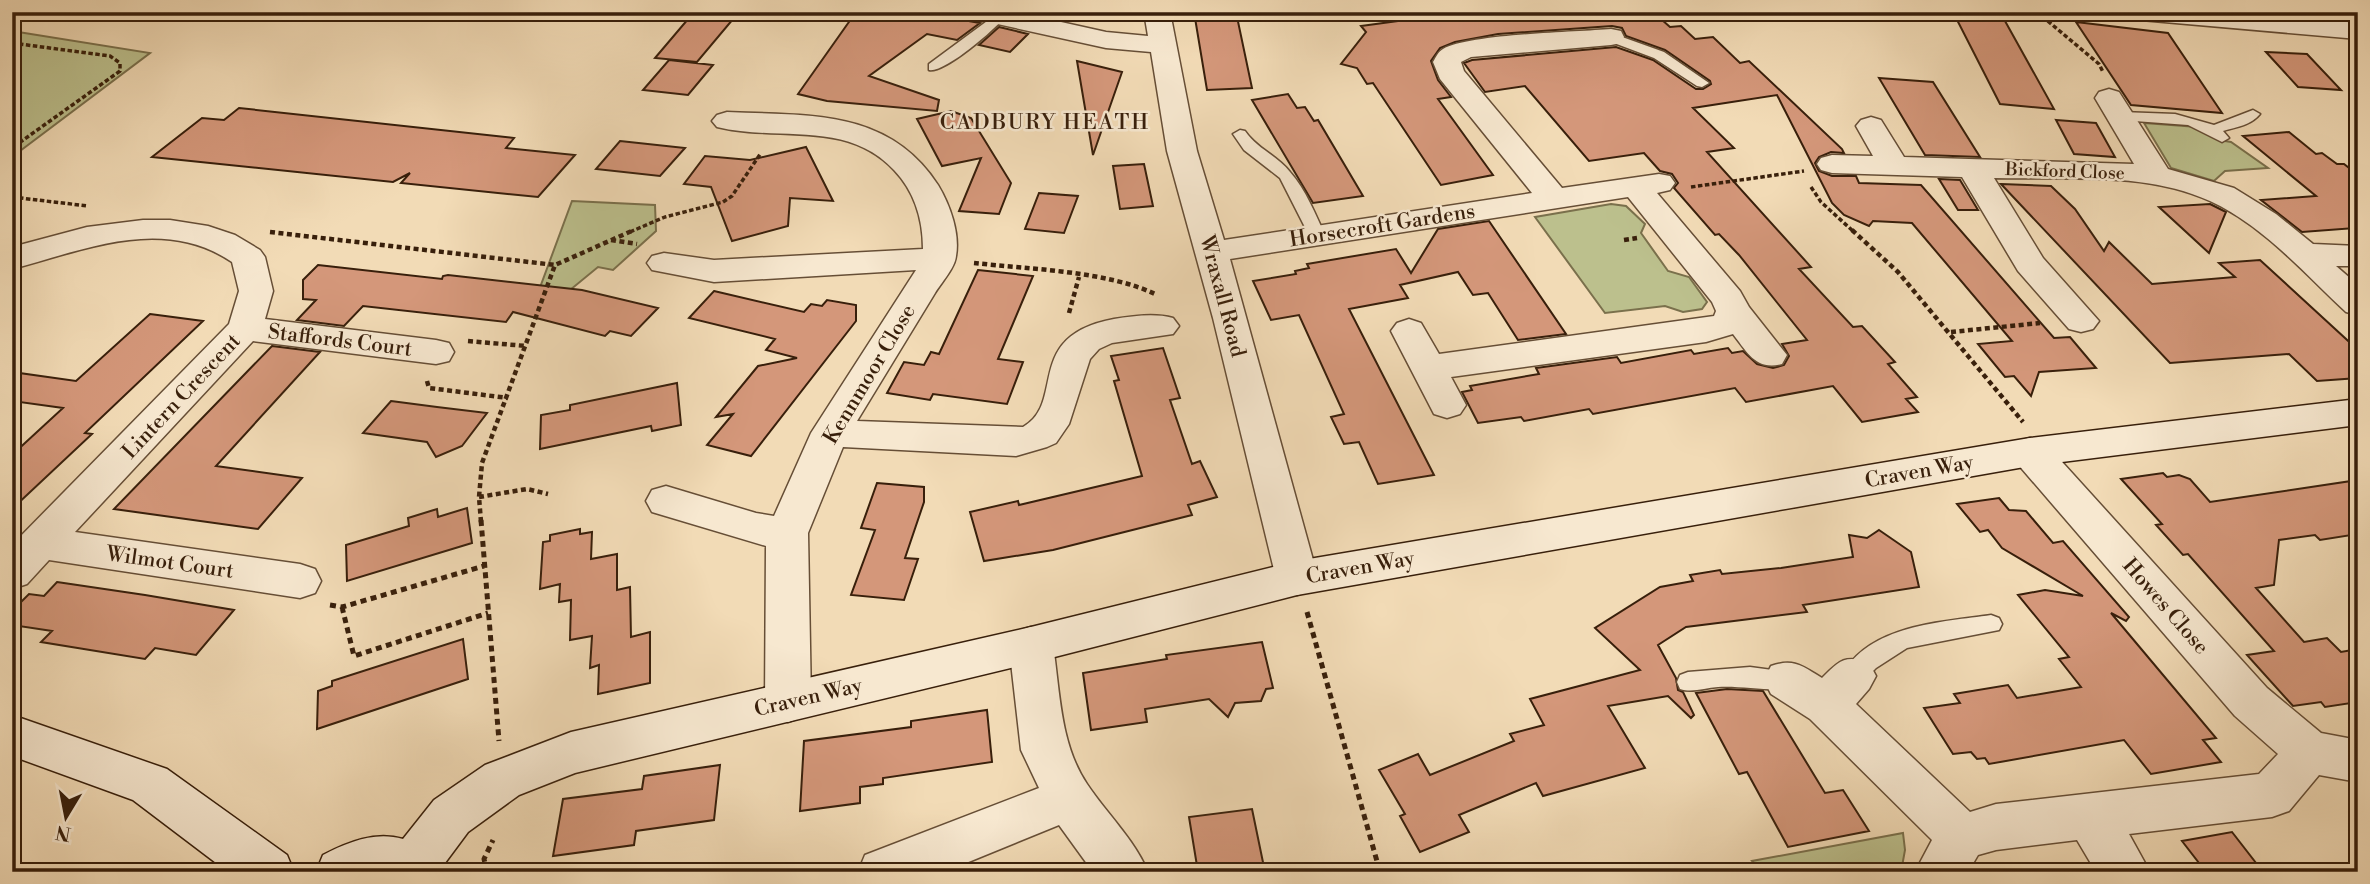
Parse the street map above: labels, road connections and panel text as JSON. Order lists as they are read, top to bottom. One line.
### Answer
{"streets":{"street":["Bickford Close","Horsecroft Gardens","Wraxall Road","Staffords Court","Kennmoor Close","Lintern Crescent","Craven Way","Wilmot Court","Howes Close"]},"crossings":[["Horsecroft Gardens","Wraxall Road"],["Wraxall Road","Craven Way"],["Staffords Court","Lintern Crescent"],["Kennmoor Close","Craven Way"],["Lintern Crescent","Wilmot Court"],["Craven Way","Howes Close"]],"districts":["CADBURY HEATH"],"north":"bottom"}
